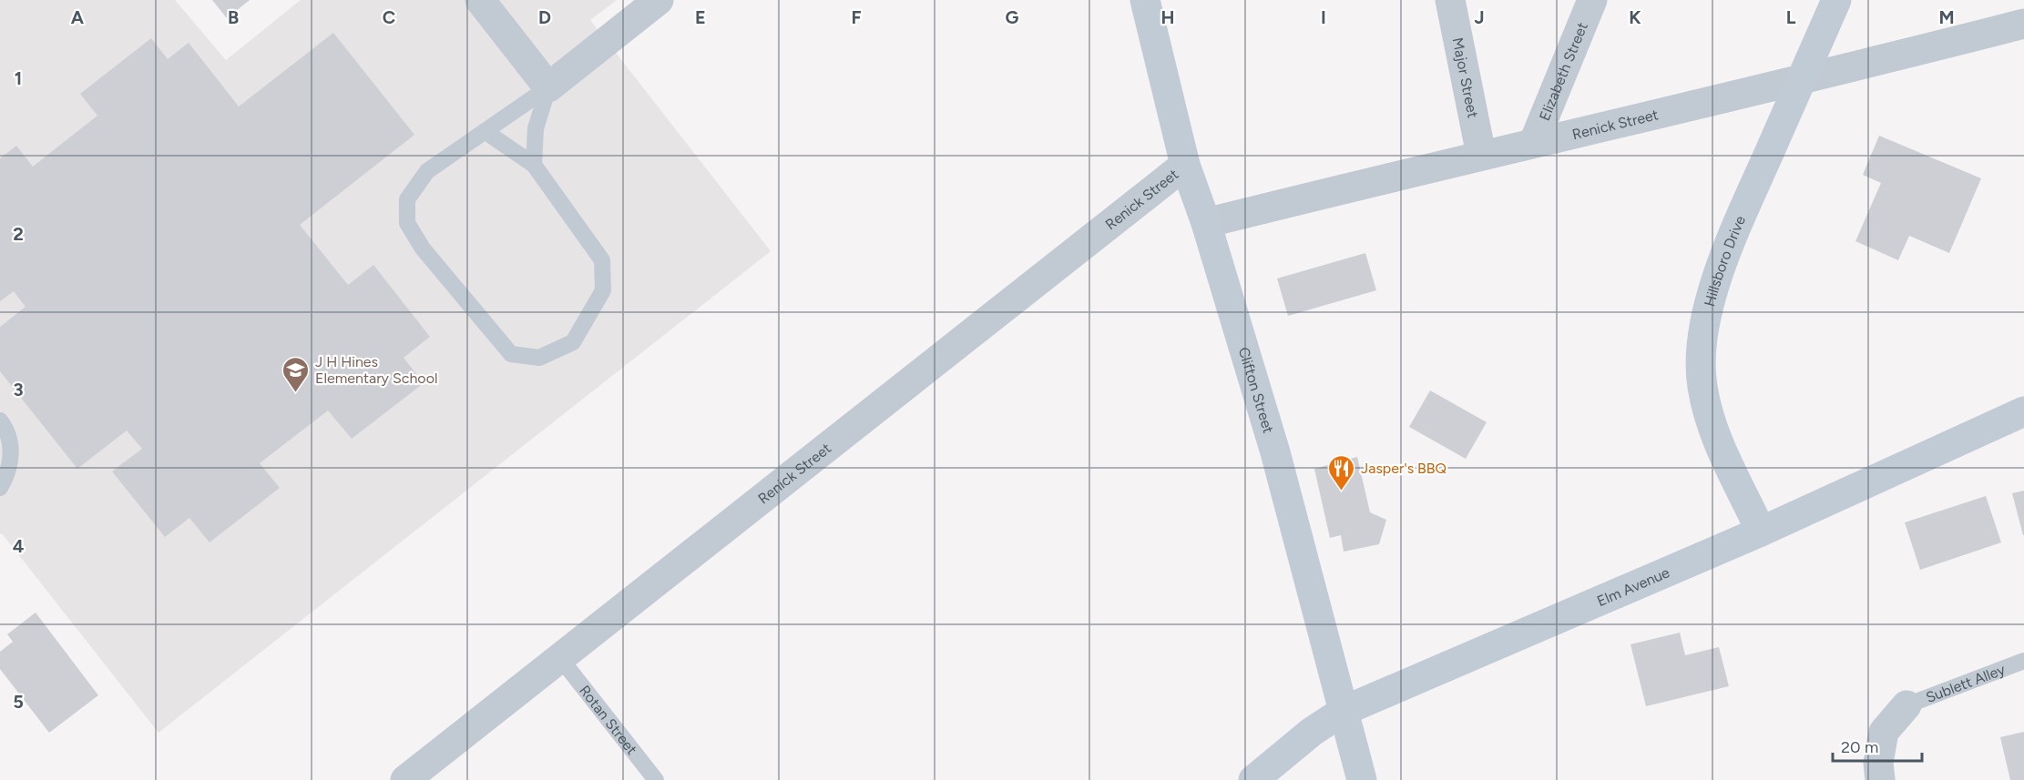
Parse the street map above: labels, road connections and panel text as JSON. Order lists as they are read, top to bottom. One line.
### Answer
{"streets":{"street":["Elizabeth Street","Major Street","Renick Street","Hillsboro Drive","Clifton Street","Elm Avenue"],"lane":["Sublett Alley","Rotan Street"]},"crossings":[["Elizabeth Street","Renick Street"],["Major Street","Renick Street"],["Renick Street","Hillsboro Drive"],["Renick Street","Clifton Street"],["Renick Street","Rotan Street"],["Hillsboro Drive","Elm Avenue"],["Clifton Street","Elm Avenue"]],"places":{"school or university":["J H Hines Elementary School"],"restaurant":["Jasper's BBQ"]},"scale_bar":"20 m","grid":{"columns":["A","B","C","D","E","F","G","H","I","J","K","L","M"],"rows":["1","2","3","4","5"]}}
